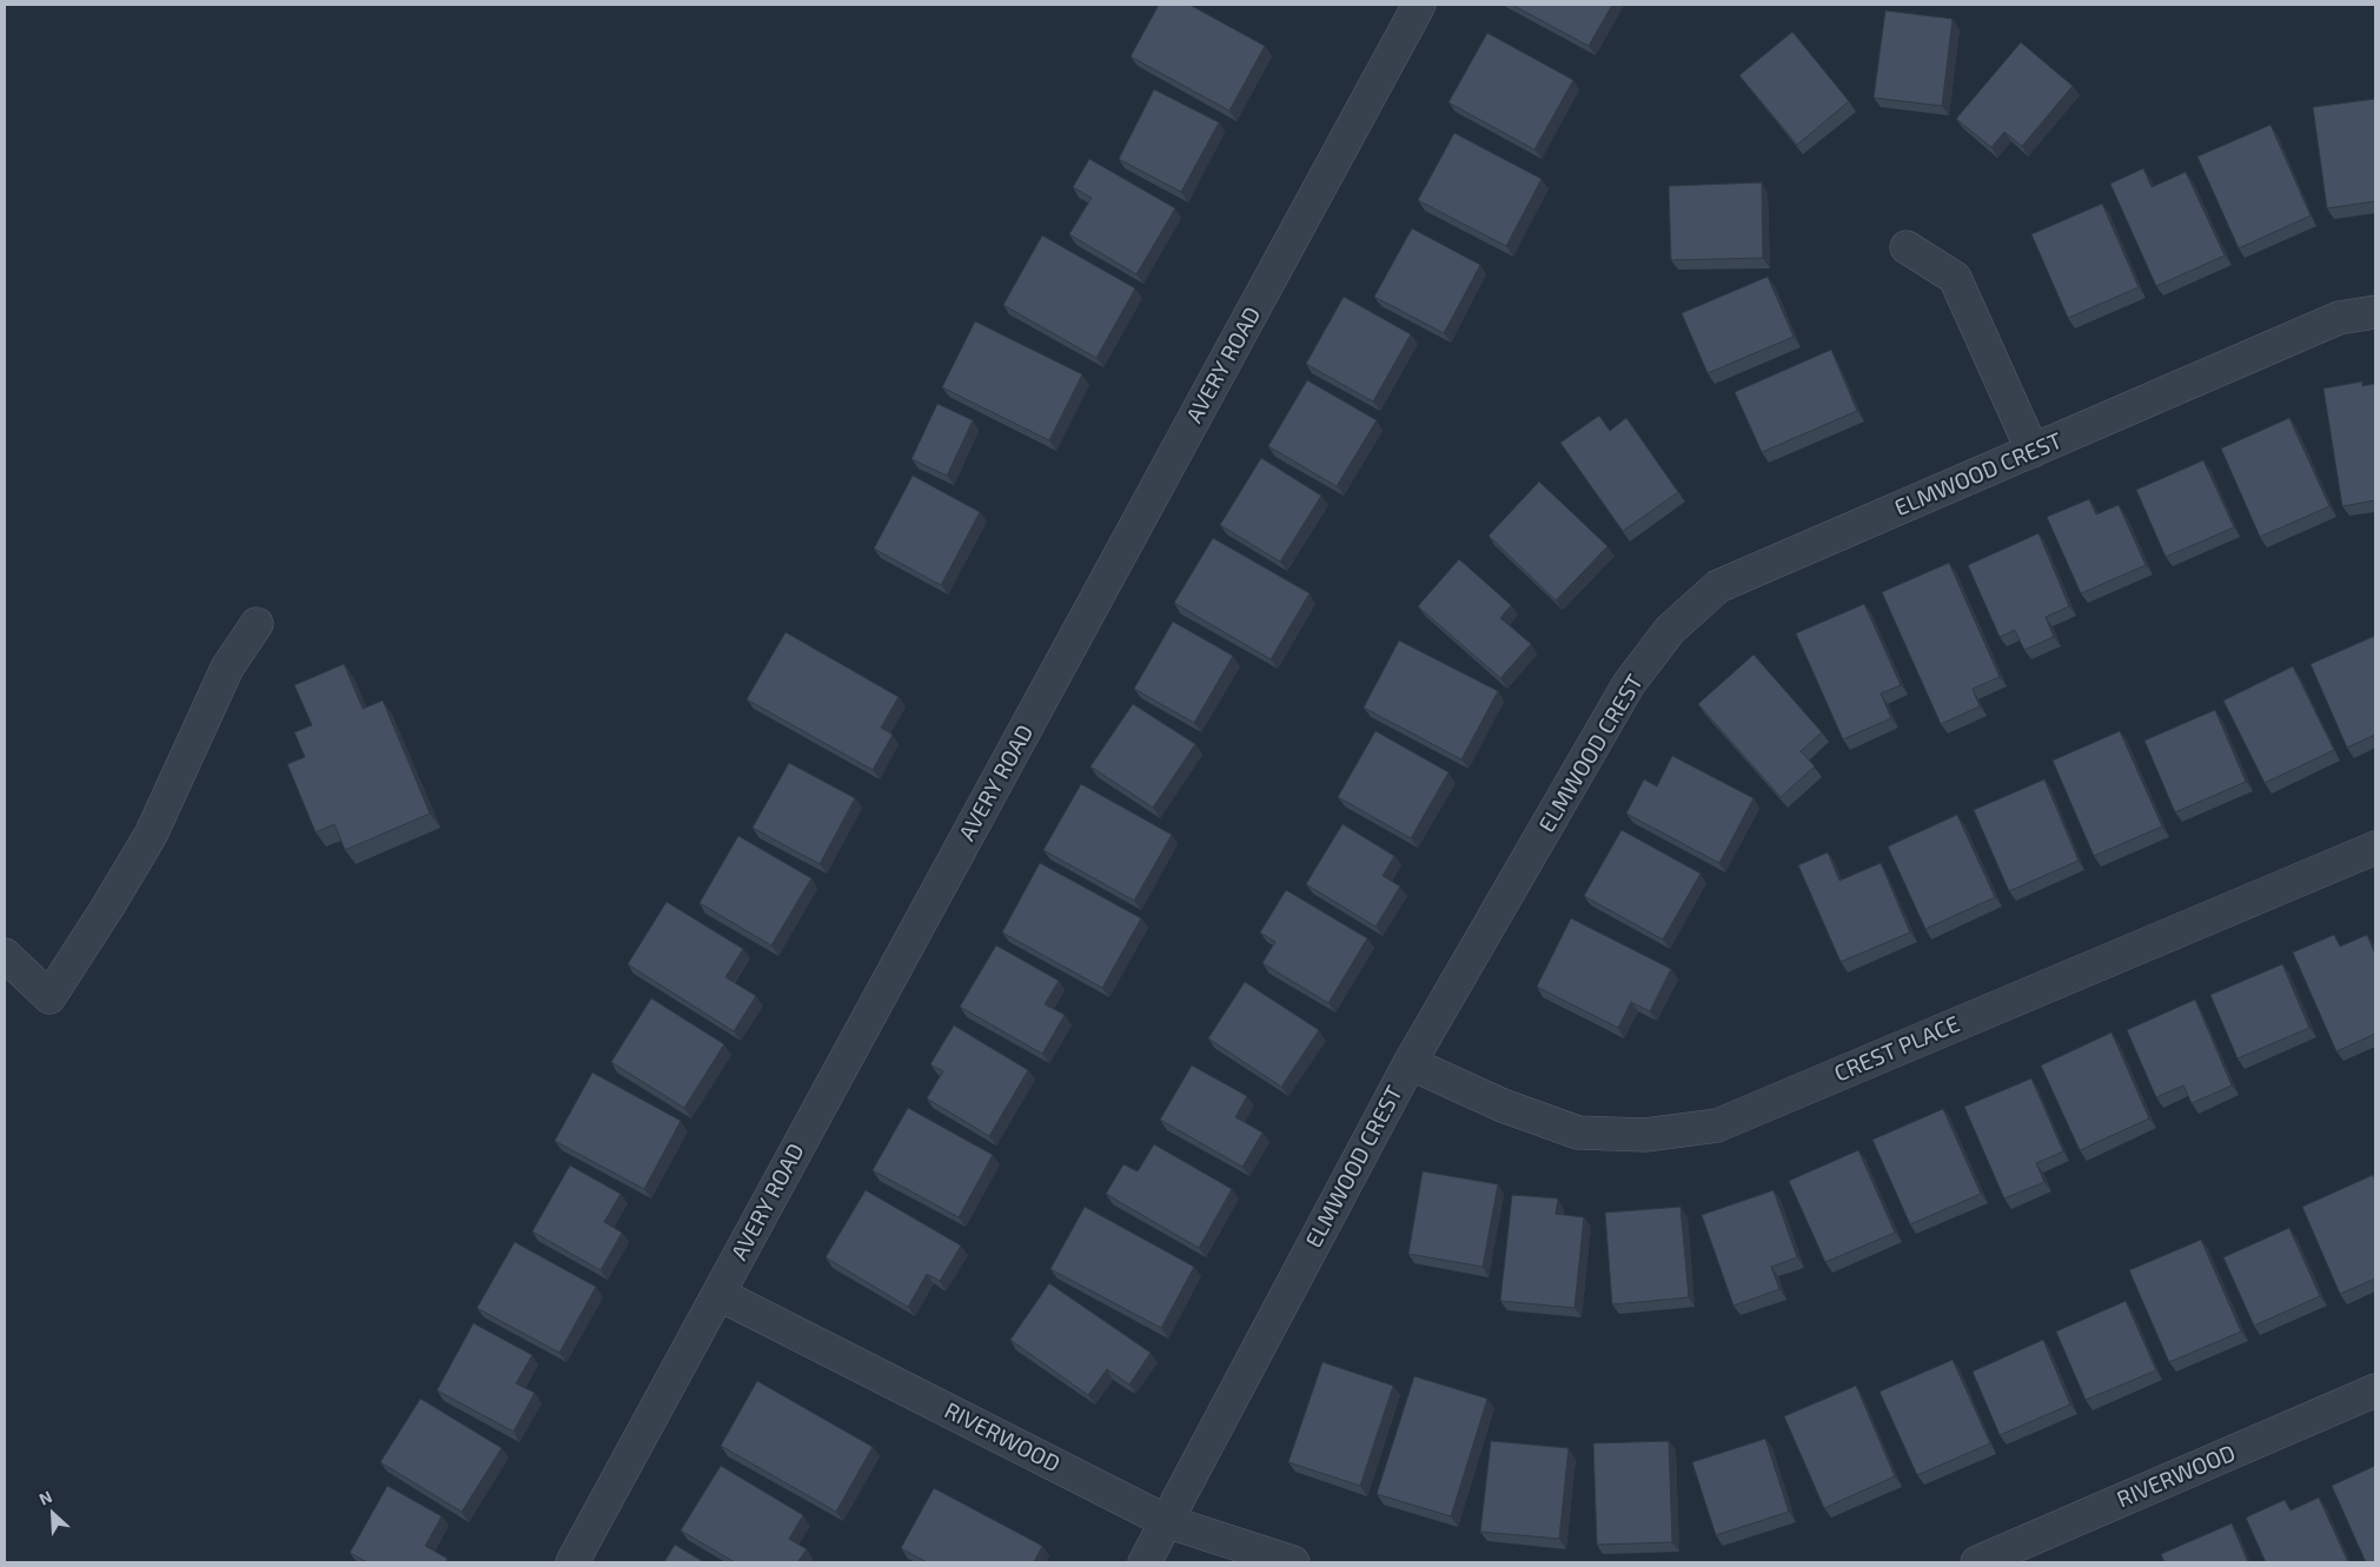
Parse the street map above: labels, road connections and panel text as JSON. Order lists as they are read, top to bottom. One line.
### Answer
{"streets":{"street":["AVERY ROAD","ELMWOOD CREST","CREST PLACE","RIVERWOOD"]},"crossings":[["AVERY ROAD","RIVERWOOD"],["ELMWOOD CREST","CREST PLACE"],["ELMWOOD CREST","RIVERWOOD"]],"north":"top left"}
